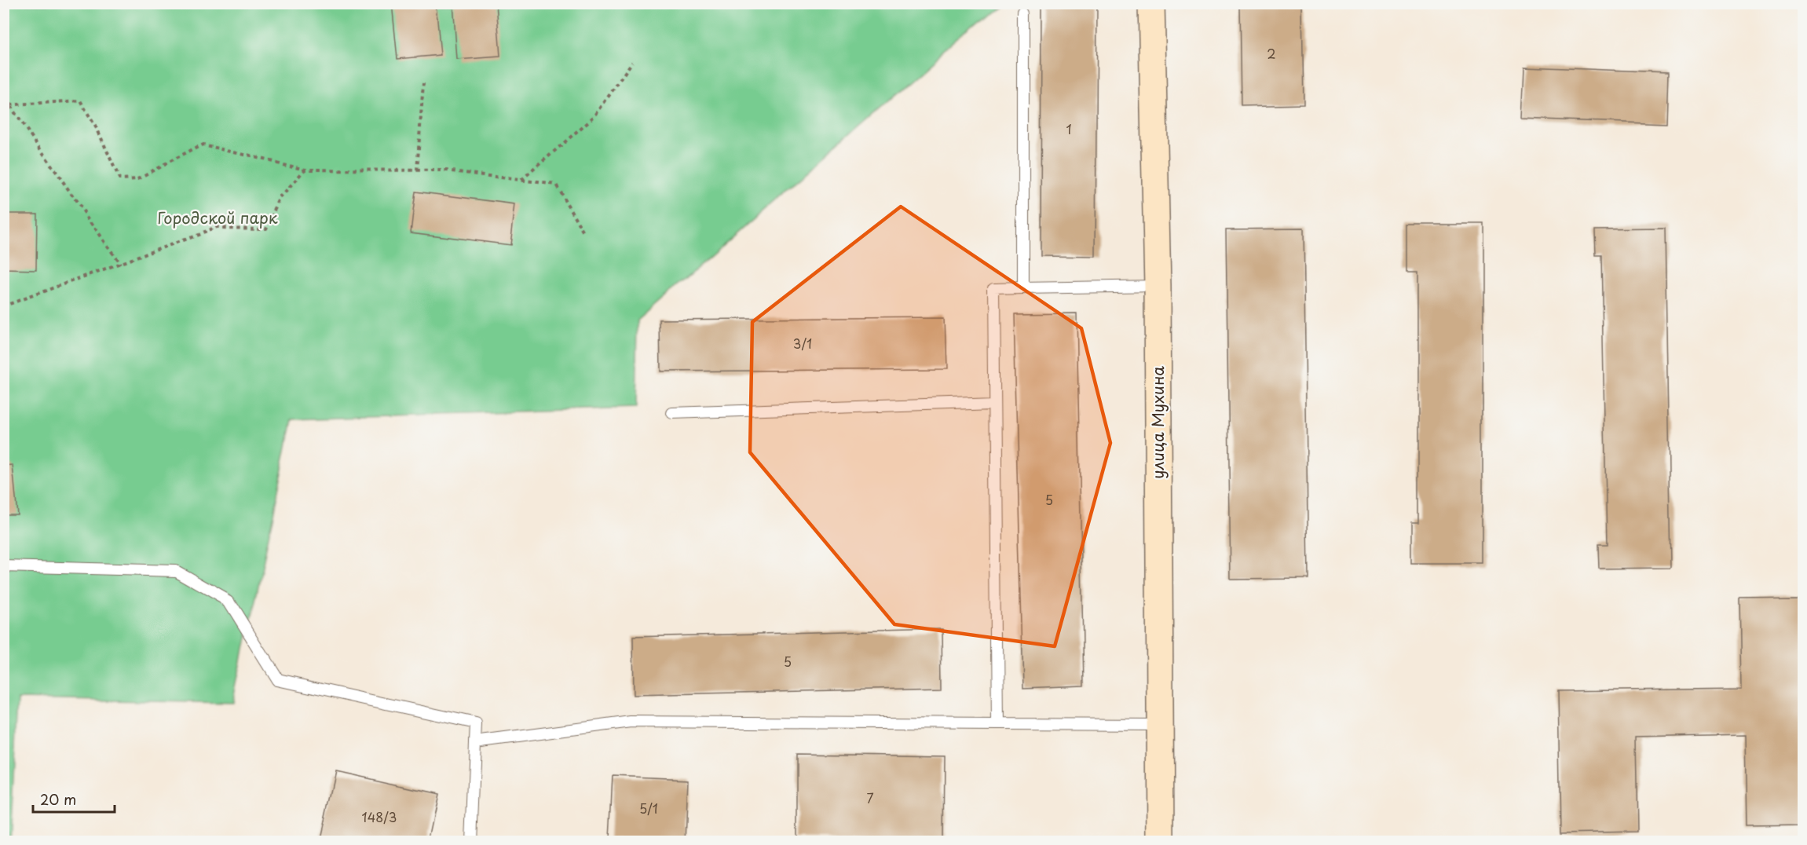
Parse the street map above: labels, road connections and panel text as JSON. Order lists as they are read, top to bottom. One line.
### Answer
{"streets":{"street":["улица Мухина"]},"parks":["Городской парк"],"house_numbers":["2","1","3/1","5","5","7","5/1","148/3"],"scale_bar":"20 m"}
